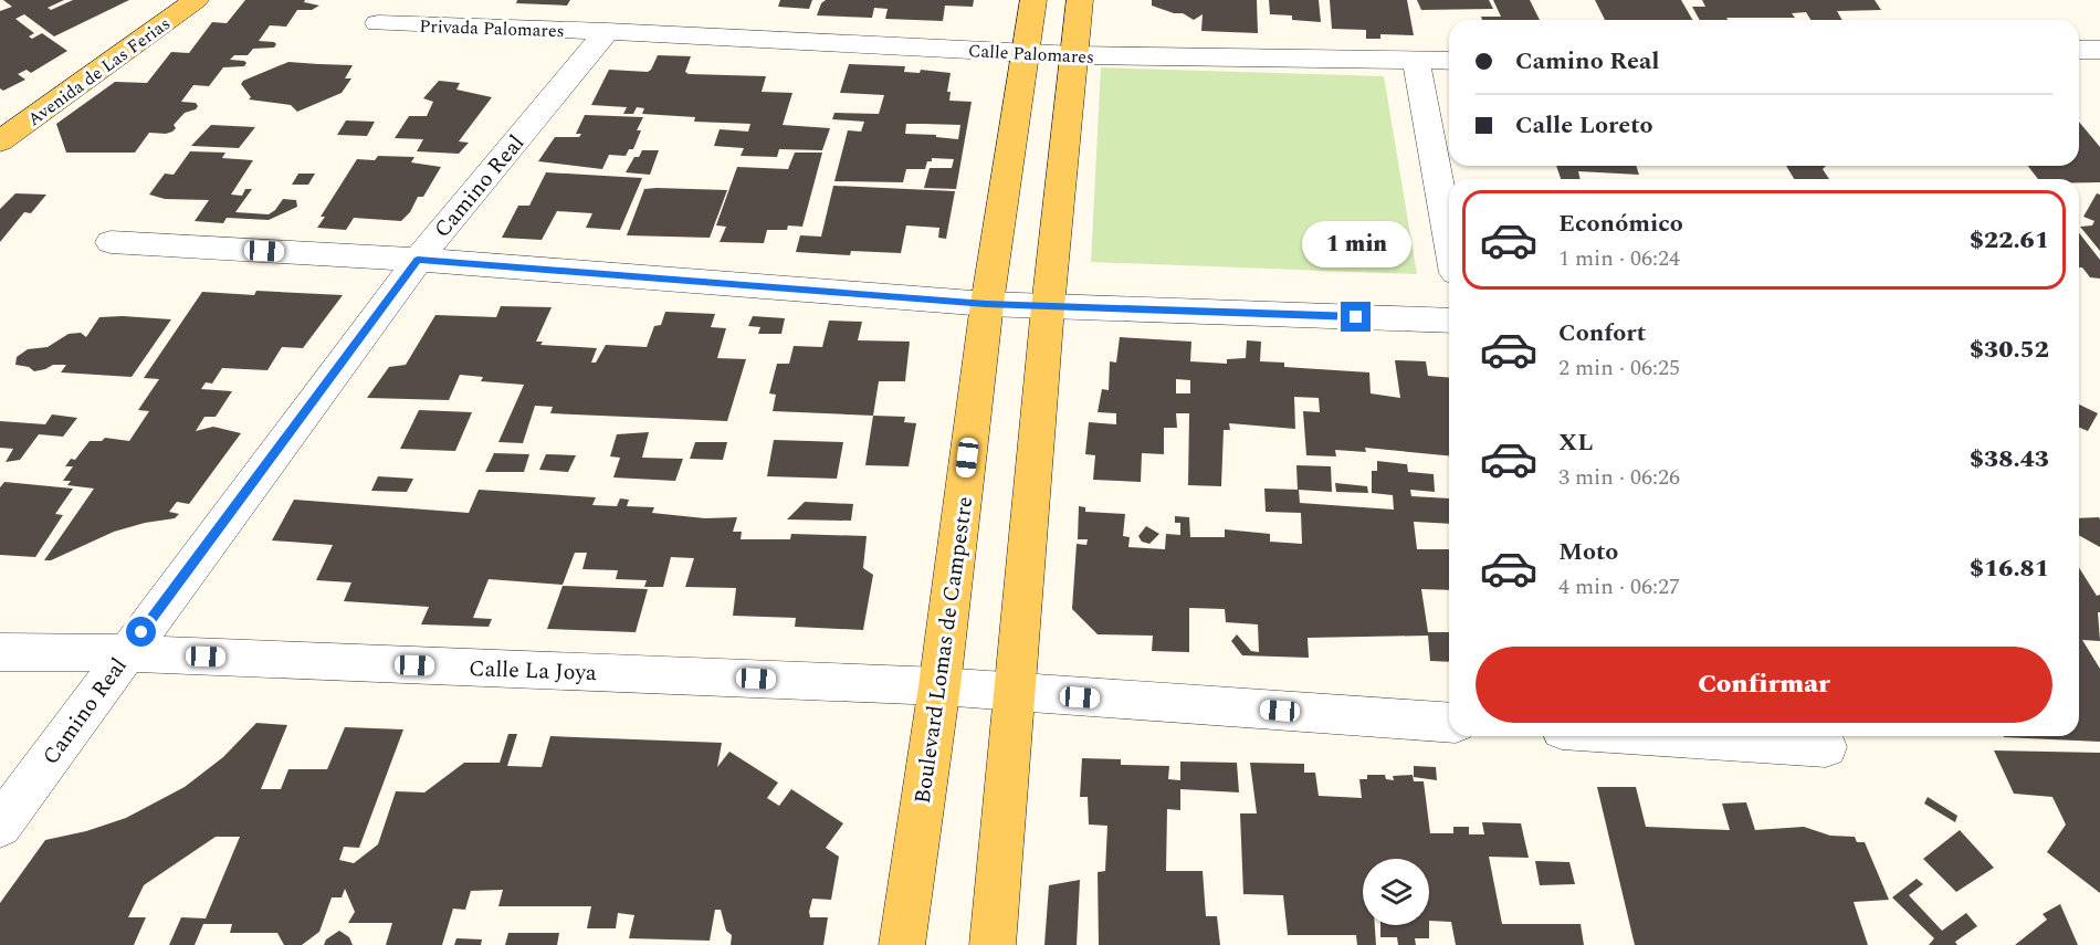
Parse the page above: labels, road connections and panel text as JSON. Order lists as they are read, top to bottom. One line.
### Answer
{"streets":{"main road":["Avenida de Las Ferias","Boulevard Lomas de Campestre"],"street":["Privada Palomares","Calle Palomares","Camino Real","Calle La Joya"]},"crossings":[["Privada Palomares","Calle Palomares"],["Privada Palomares","Camino Real"],["Calle Palomares","Camino Real"],["Calle Palomares","Boulevard Lomas de Campestre"],["Camino Real","Calle La Joya"],["Boulevard Lomas de Campestre","Calle La Joya"]],"page":{"banner":["Camino Real","Calle Loreto"],"list":[{"name":"Económico","note":"1 min · 06:24","value":"$22.61"},{"name":"Confort","note":"2 min · 06:25","value":"$30.52"},{"name":"XL","note":"3 min · 06:26","value":"$38.43"},{"name":"Moto","note":"4 min · 06:27","value":"$16.81"}],"bubble":"1 min","buttons":"Confirmar"}}
